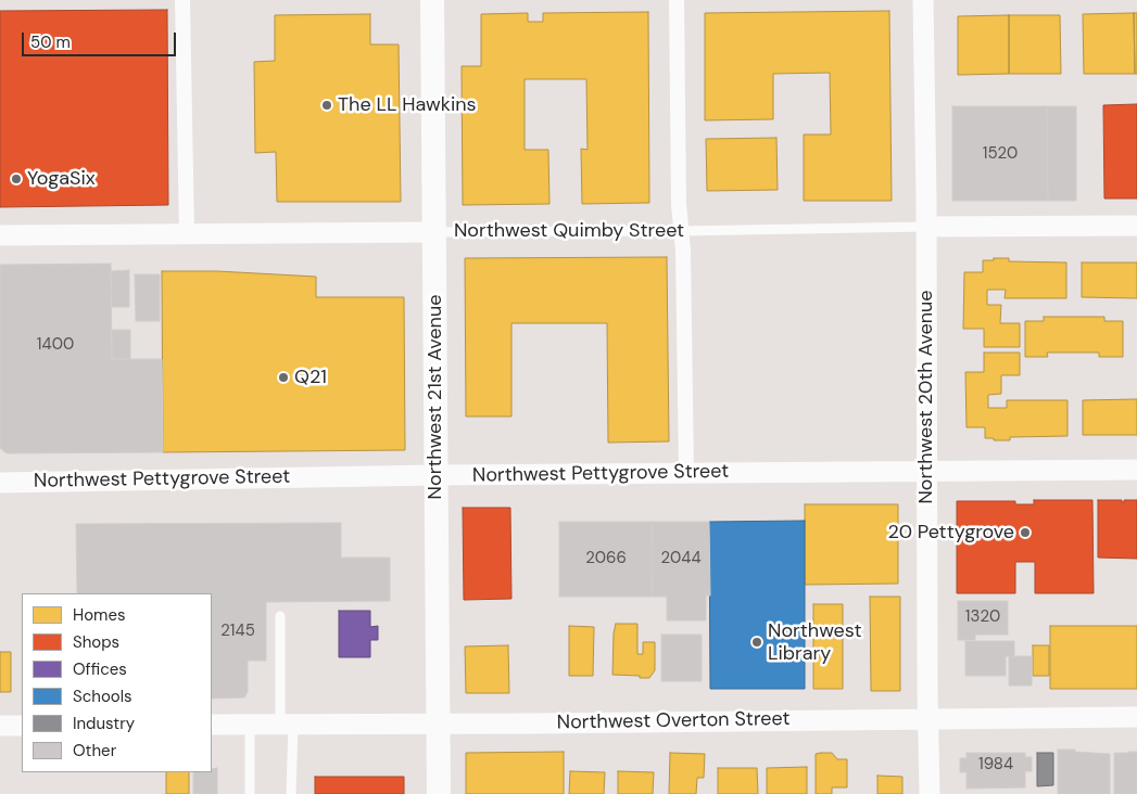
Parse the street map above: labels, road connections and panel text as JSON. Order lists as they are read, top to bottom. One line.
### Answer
{"streets":{"street":["Northwest Quimby Street","Northwest 21st Avenue","Northwest 20th Avenue","Northwest Pettygrove Street","Northwest Overton Street"]},"crossings":[["Northwest Quimby Street","Northwest 21st Avenue"],["Northwest Quimby Street","Northwest 20th Avenue"],["Northwest 21st Avenue","Northwest Pettygrove Street"],["Northwest 21st Avenue","Northwest Overton Street"],["Northwest 20th Avenue","Northwest Pettygrove Street"],["Northwest 20th Avenue","Northwest Overton Street"]],"places":["The LL Hawkins","YogaSix","Q21","20 Pettygrove","Northwest Library"],"house_numbers":["1520","1400","2066","2044","1320","2145","1984"],"legend":["Homes","Shops","Offices","Schools","Industry","Other"],"scale_bar":"50 m"}
